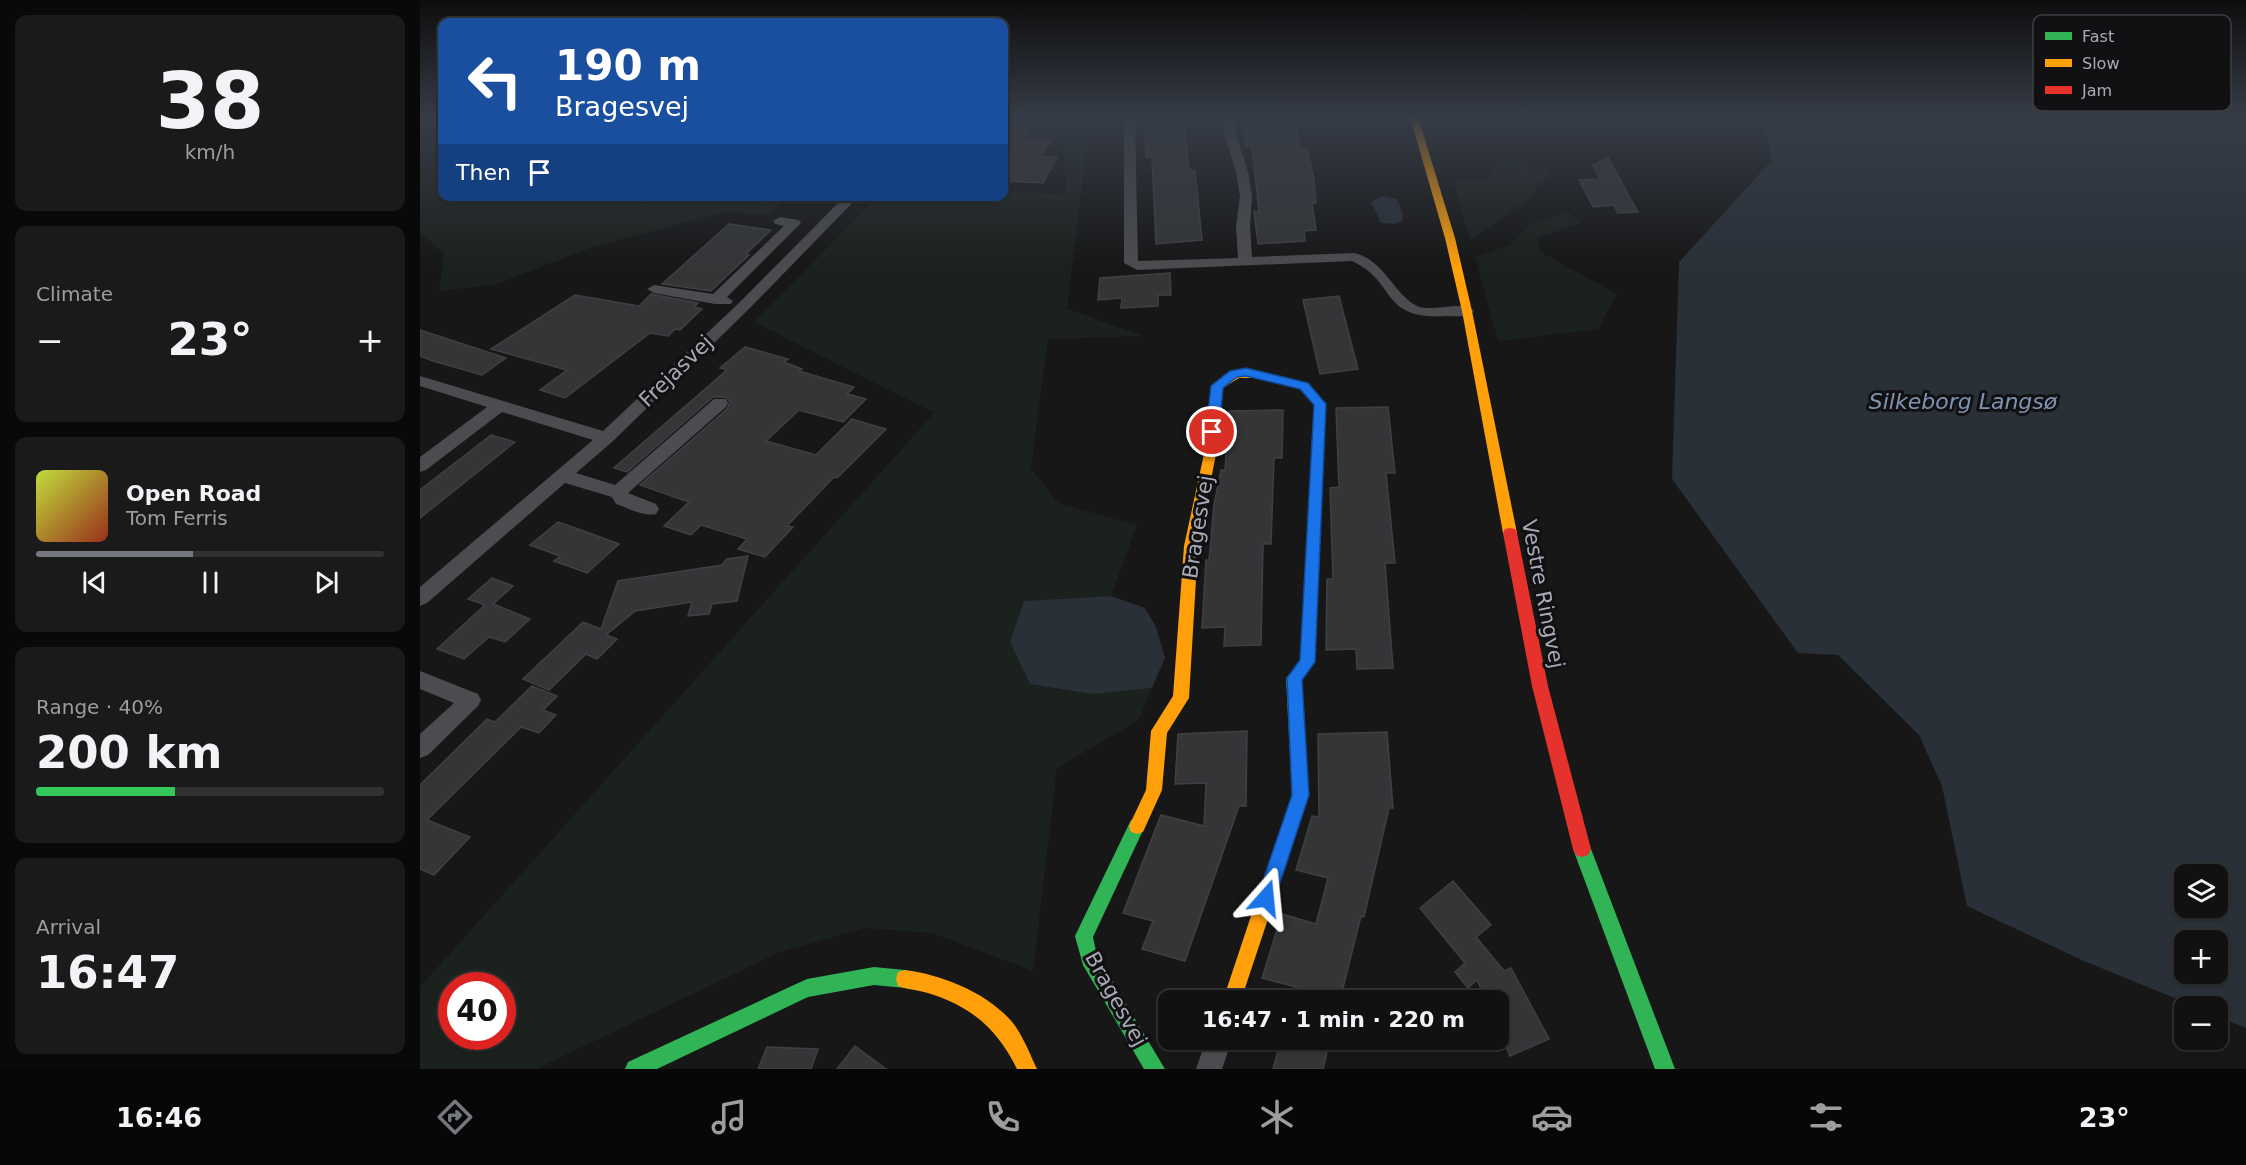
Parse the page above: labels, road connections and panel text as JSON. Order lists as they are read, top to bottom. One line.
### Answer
{"streets":{"street":["Frejasvej","Bragesvej","Vestre Ringvej"]},"water":["Silkeborg Langsø"],"legend":["Fast","Slow","Jam"],"page":{"tile":[["38","km/h"],"Climate",["Range · 40%","200 km"],["Arrival","16:47"]],"turn":["190 m","Bragesvej"],"then":"Then","heat":["−","23°","+"],"song":["Open Road","Tom Ferris"],"map_buttons":["+","−"],"limit":"40","trip":"16:47 · 1 min · 220 m","tabs":["16:46","23°"]}}
